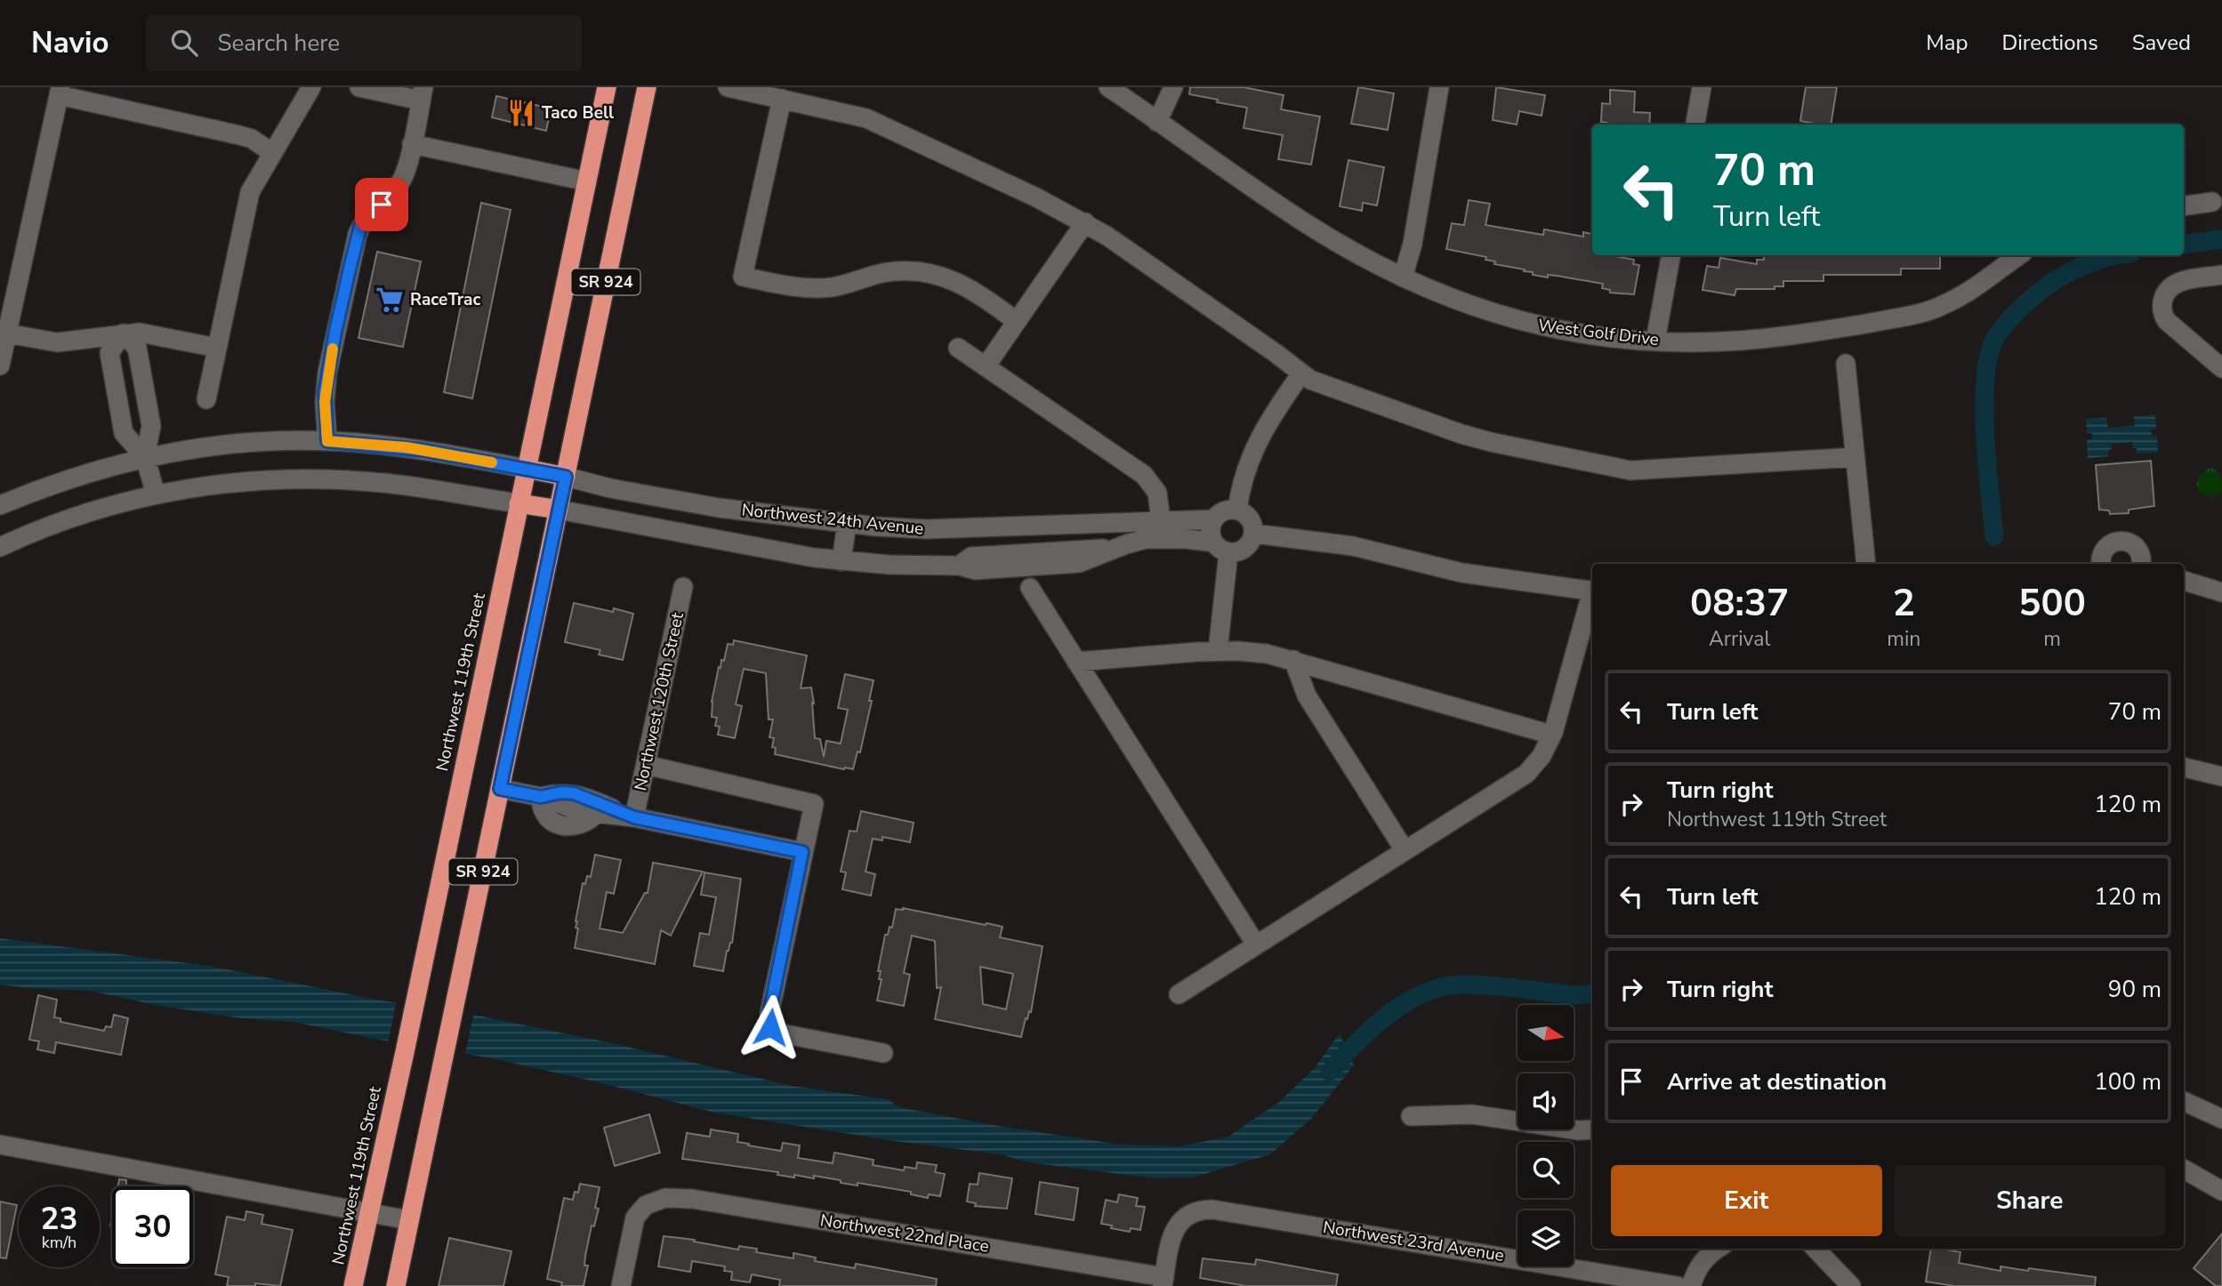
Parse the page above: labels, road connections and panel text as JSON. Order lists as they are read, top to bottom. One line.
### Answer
{"streets":{"highway":["SR 924","Northwest 119th Street"],"street":["West Golf Drive","Northwest 24th Avenue","Northwest 120th Street","Northwest 22nd Place","Northwest 23rd Avenue"]},"crossings":[["SR 924","Northwest 24th Avenue"],["Northwest 22nd Place","Northwest 23rd Avenue"]],"places":{"restaurant":["Taco Bell"],"supermarket":["RaceTrac"]},"north":"right","page":{"header":"Navio","search":"Search here","nav":["Map","Directions","Saved"],"turn":["70 m","Turn left"],"eta":["08:37","Arrival","2","min","500","m"],"list":[{"name":"Turn left","value":"70 m"},{"name":"Turn right","note":"Northwest 119th Street","value":"120 m"},{"name":"Turn left","value":"120 m"},{"name":"Turn right","value":"90 m"},{"name":"Arrive at destination","value":"100 m"}],"buttons":["Exit","Share"],"speed":"23 km/h","limit":"30"}}
